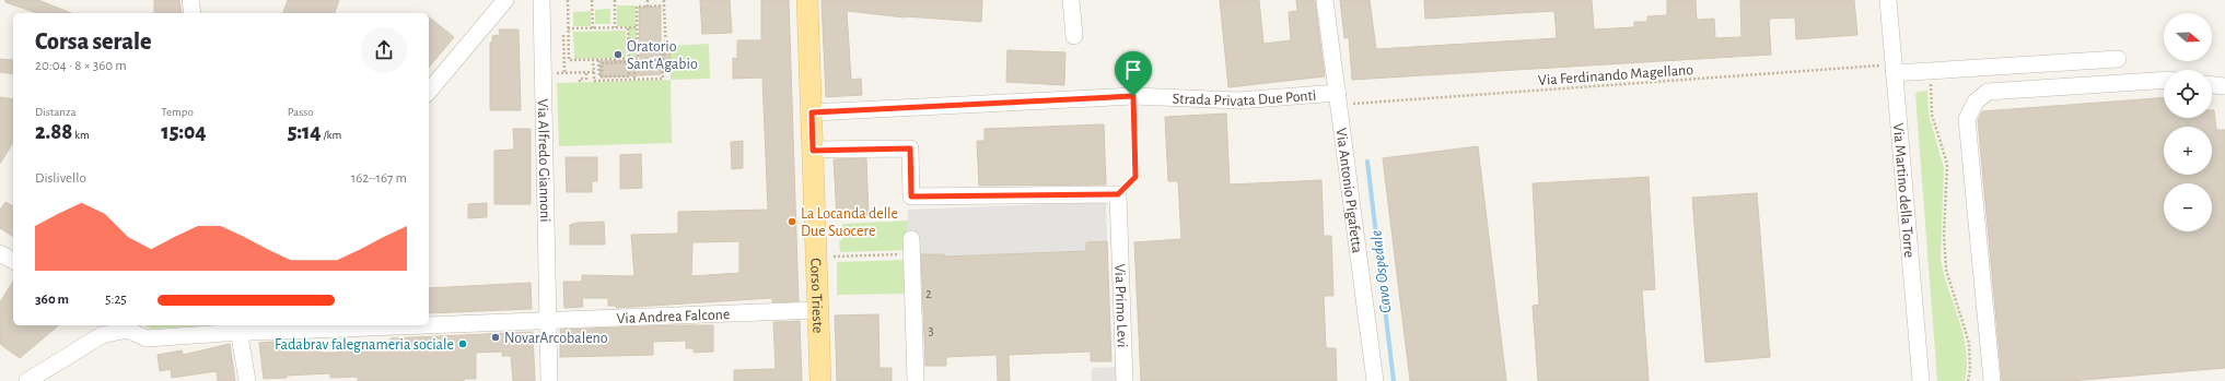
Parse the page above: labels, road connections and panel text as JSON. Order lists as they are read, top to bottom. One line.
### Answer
{"streets":{"main road":["Corso Trieste"],"street":["Strada Privata Due Ponti","Via Alfredo Giannoni","Via Antonio Pigafetta","Via Martino della Torre","Via Primo Levi","Via Andrea Falcone"],"path":["Via Ferdinando Magellano"]},"crossings":[["Via Ferdinando Magellano","Strada Privata Due Ponti"],["Via Ferdinando Magellano","Via Antonio Pigafetta"],["Via Ferdinando Magellano","Via Martino della Torre"],["Strada Privata Due Ponti","Via Antonio Pigafetta"],["Strada Privata Due Ponti","Corso Trieste"],["Via Alfredo Giannoni","Via Andrea Falcone"],["Corso Trieste","Via Andrea Falcone"]],"water":["Cavo Ospedale"],"places":["Oratorio Sant'Agabio","La Locanda delle Due Suocere","NovarArcobaleno","Fadabrav falegnameria sociale"],"house_numbers":["2","3"],"north":"right","page":{"map_buttons":["+","−"],"heading":["Corsa serale","20:04 · 8 × 360 m"],"stats":[["Distanza","2.88 km"],["Tempo","15:04"],["Passo","5:14 /km"]],"chart":["Dislivello","162–167 m"],"list":[{"name":"360 m","note":"5:25"}]}}
